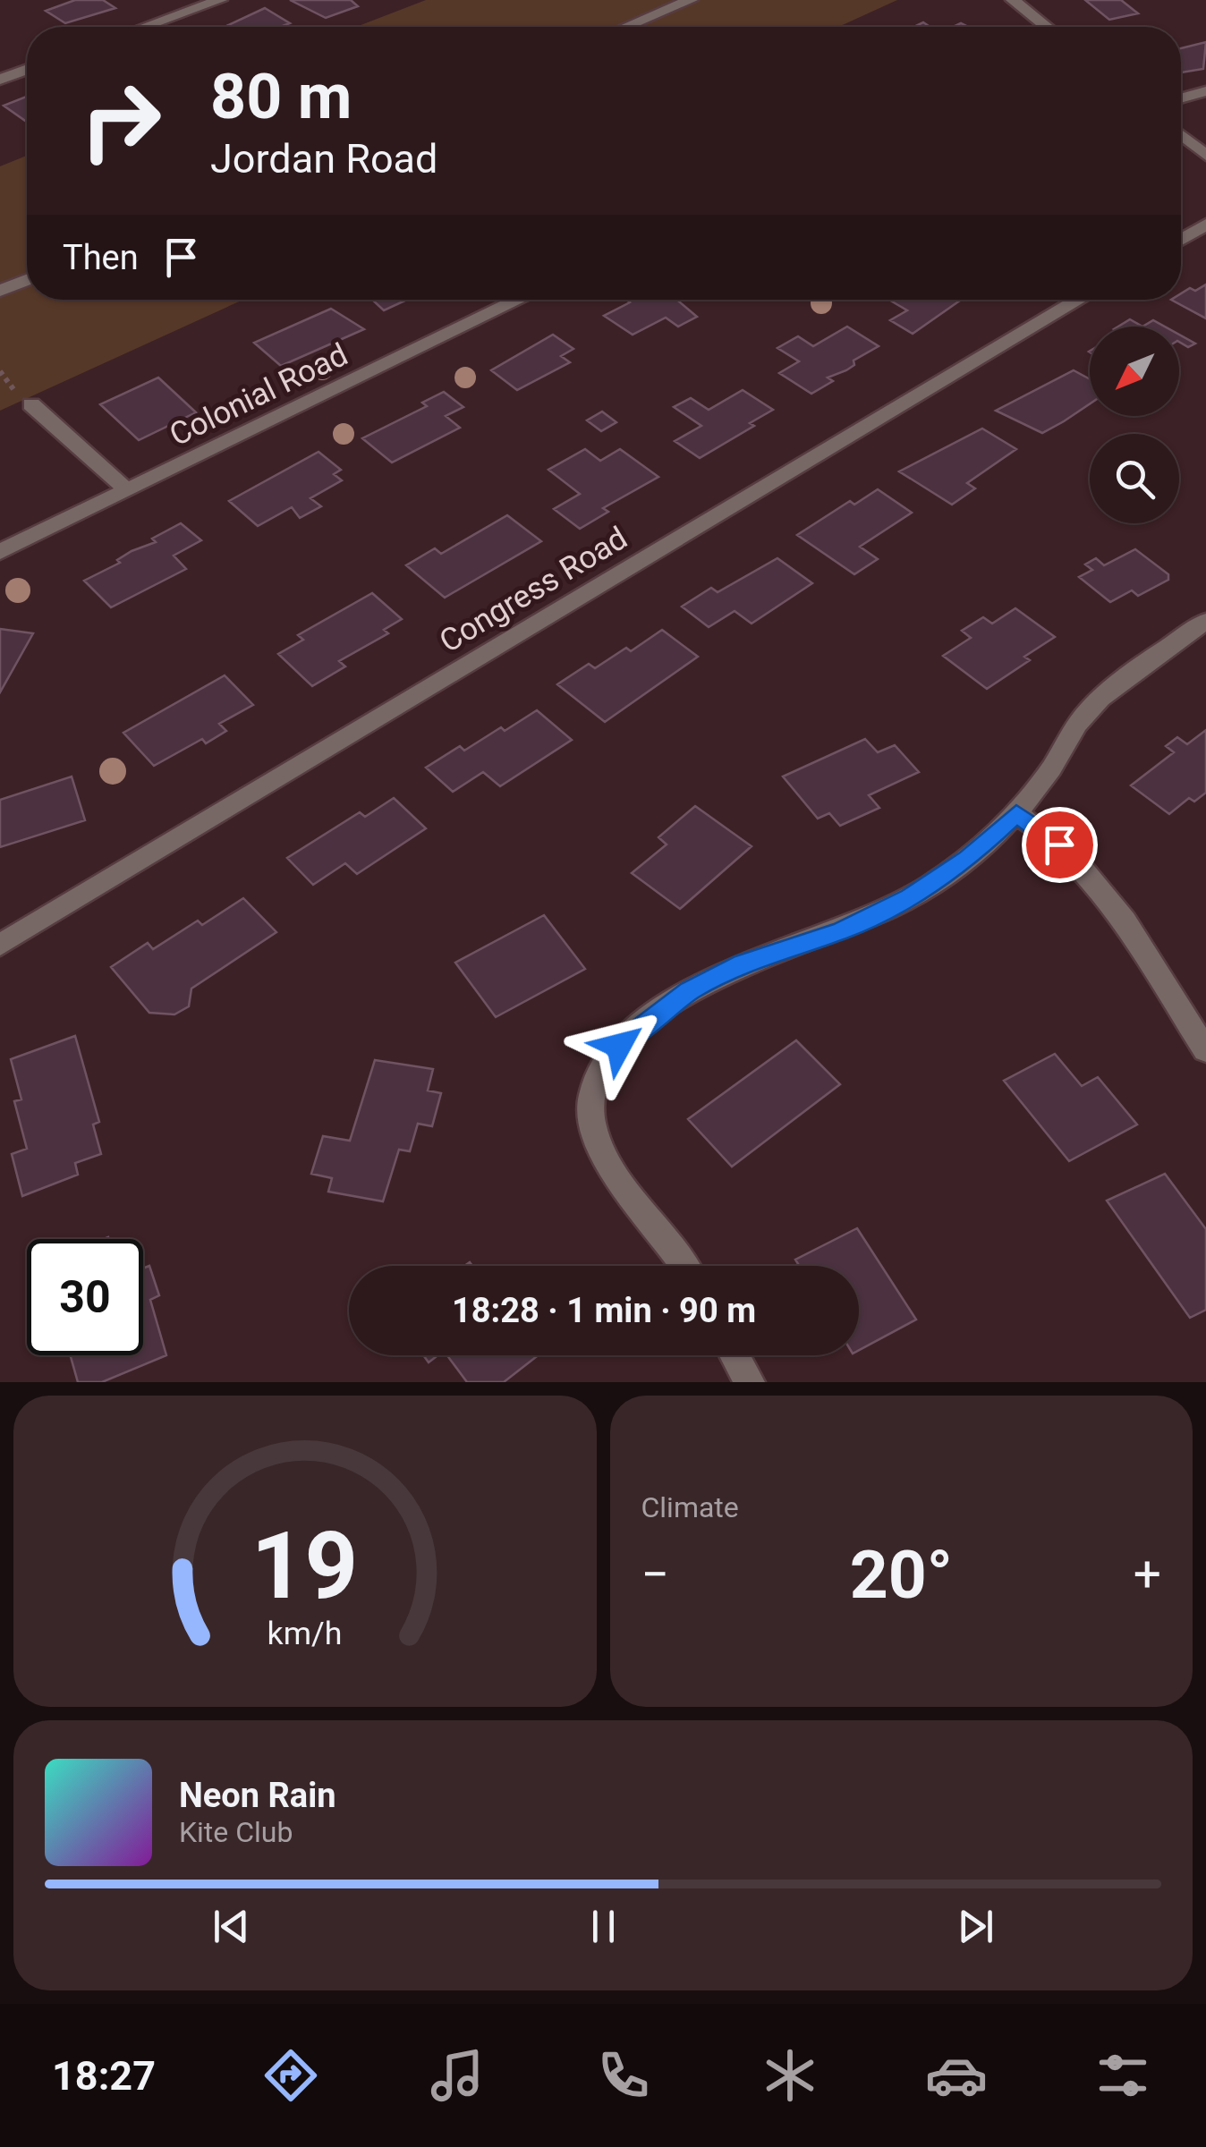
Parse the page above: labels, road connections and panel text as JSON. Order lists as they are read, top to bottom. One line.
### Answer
{"streets":{"street":["Colonial Road","Congress Road"]},"north":"bottom left","page":{"turn":["80 m","Jordan Road"],"then":"Then","limit":"30","trip":"18:28 · 1 min · 90 m","tile":"Climate","heat":["−","20°","+"],"song":["Neon Rain","Kite Club"],"tabs":"18:27","gauge":["19","km/h"]}}
